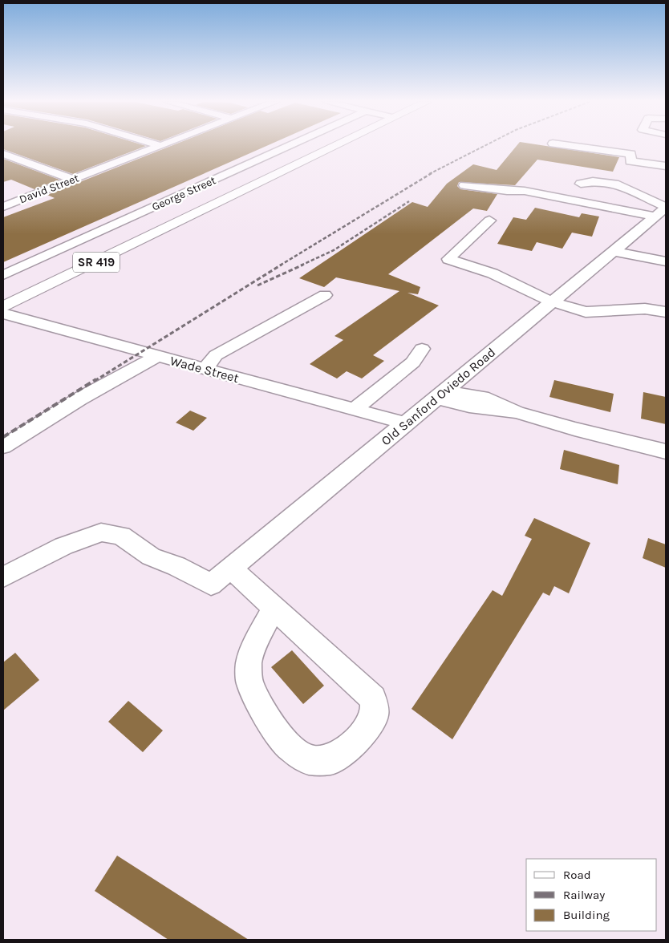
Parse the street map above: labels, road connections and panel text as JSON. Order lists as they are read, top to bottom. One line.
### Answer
{"streets":{"main road":["SR 419"],"street":["David Street","George Street","Wade Street","Old Sanford Oviedo Road"]},"crossings":[["Wade Street","Old Sanford Oviedo Road"]],"legend":["Road","Railway","Building"]}
